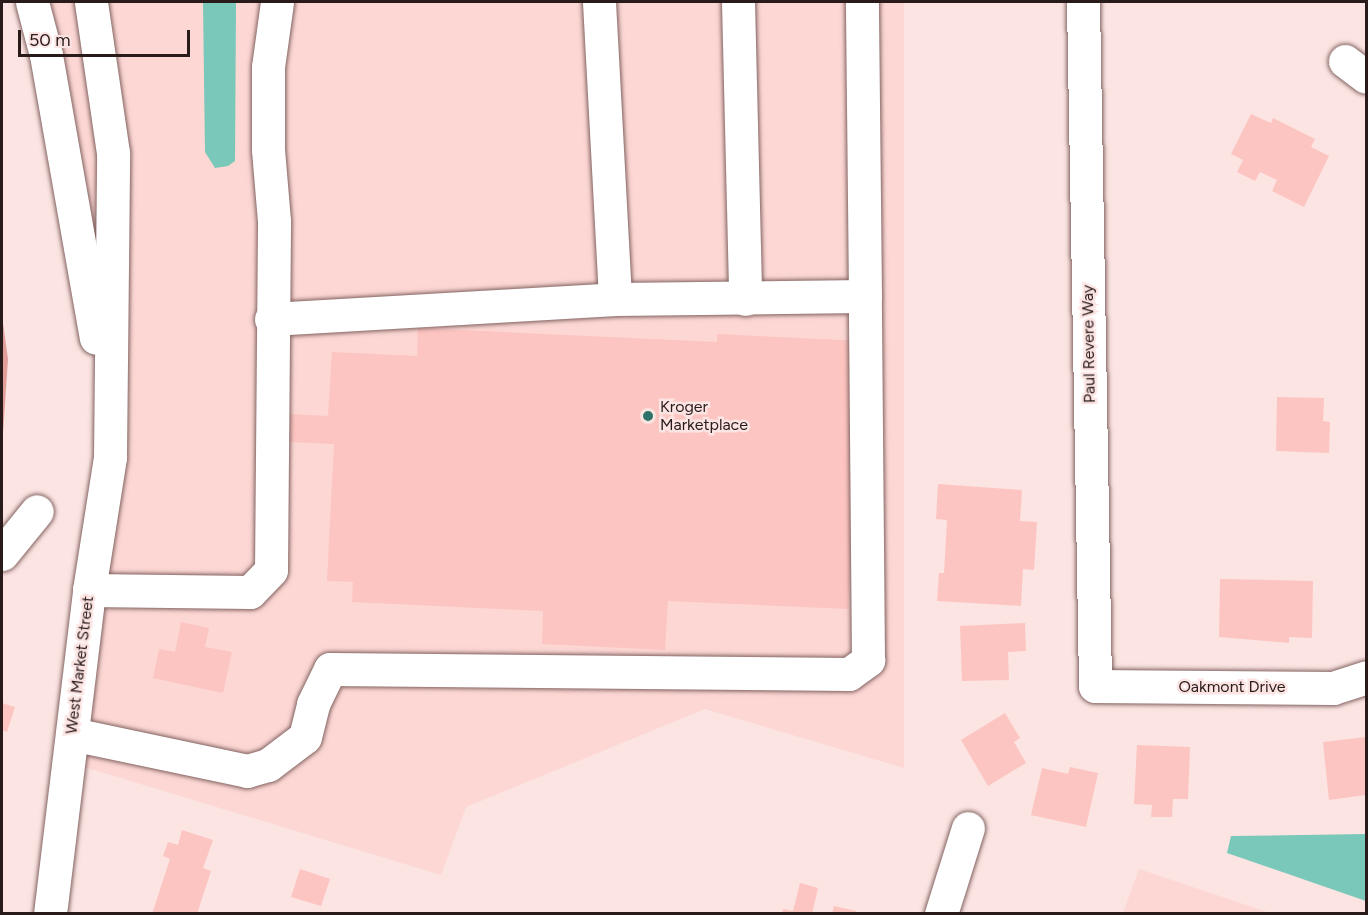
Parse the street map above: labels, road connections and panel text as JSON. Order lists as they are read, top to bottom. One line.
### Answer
{"streets":{"main road":["Paul Revere Way","West Market Street","Oakmont Drive"]},"crossings":[["Paul Revere Way","Oakmont Drive"]],"places":["Kroger Marketplace"],"scale_bar":"50 m"}
